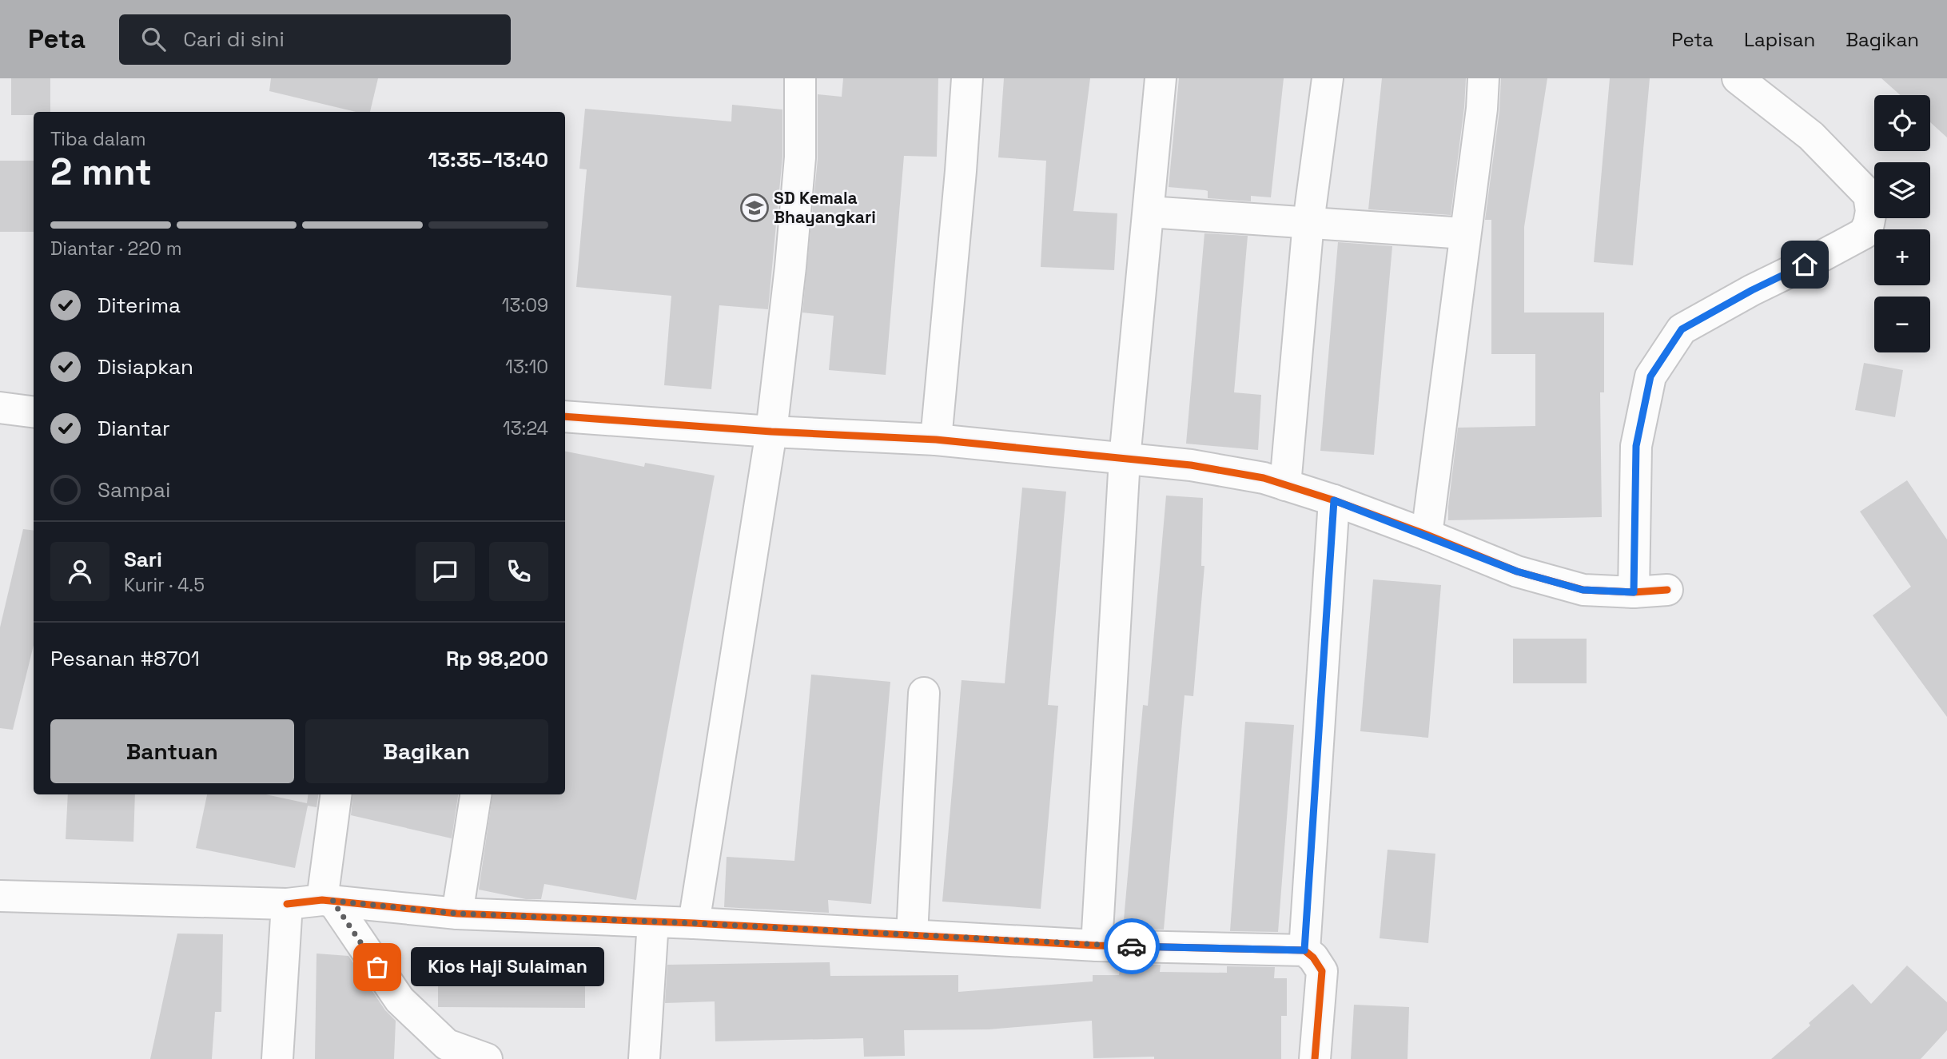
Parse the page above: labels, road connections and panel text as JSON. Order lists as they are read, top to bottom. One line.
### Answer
{"places":{"school or university":["SD Kemala Bhayangkari"],"other":["Kios Haji Sulaiman"]},"page":{"header":"Peta","search":"Cari di sini","nav":["Peta","Lapisan","Bagikan"],"map_buttons":["+","−"],"heading":["2 mnt","Tiba dalam","13:35–13:40"],"panel":["Sari","Kurir · 4.5","Pesanan #8701","Rp 98,200"],"bar":"Diantar · 220 m","list":[["Diterima","13:09"],["Disiapkan","13:10"],["Diantar","13:24"],"Sampai"],"buttons":["Bantuan","Bagikan"],"bubble":"Kios Haji Sulaiman"}}
